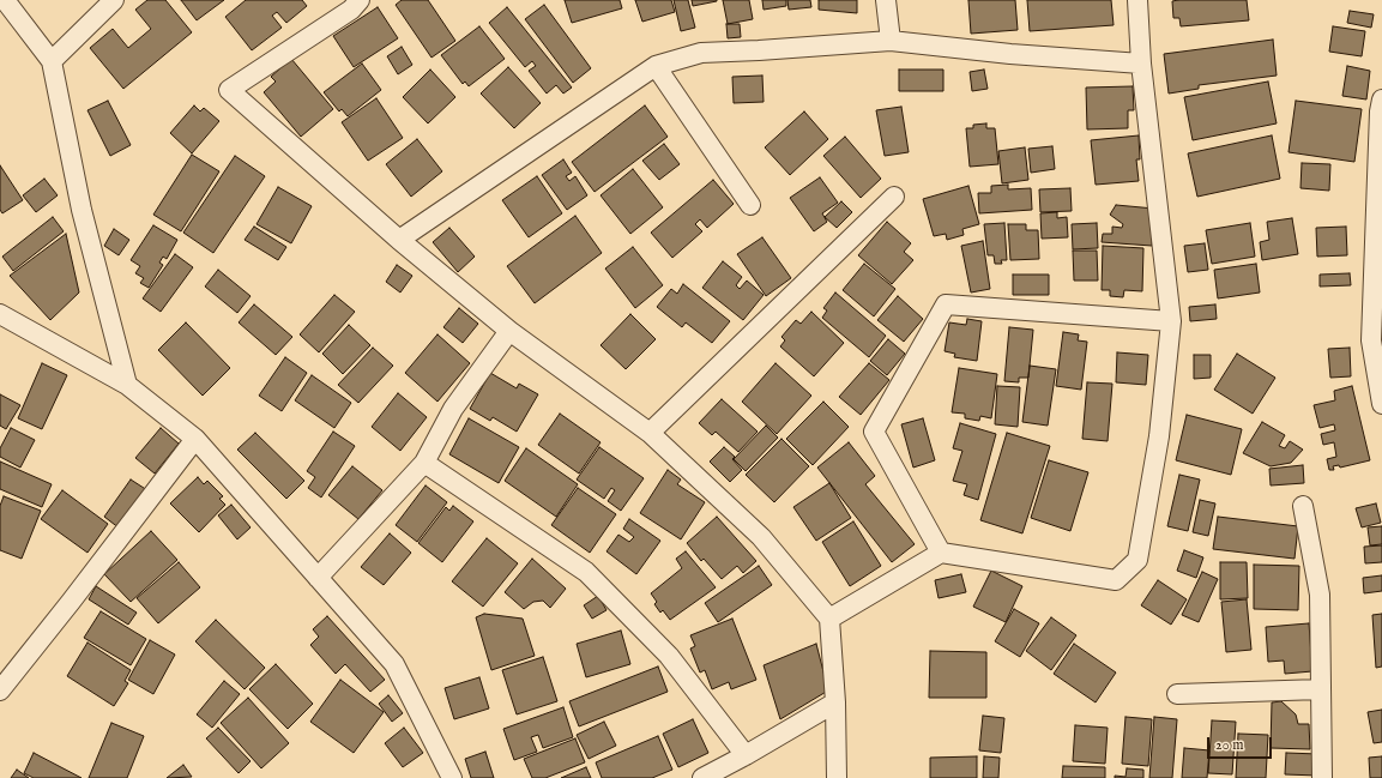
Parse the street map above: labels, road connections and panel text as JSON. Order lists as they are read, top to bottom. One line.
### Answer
{"scale_bar":"20 m"}
